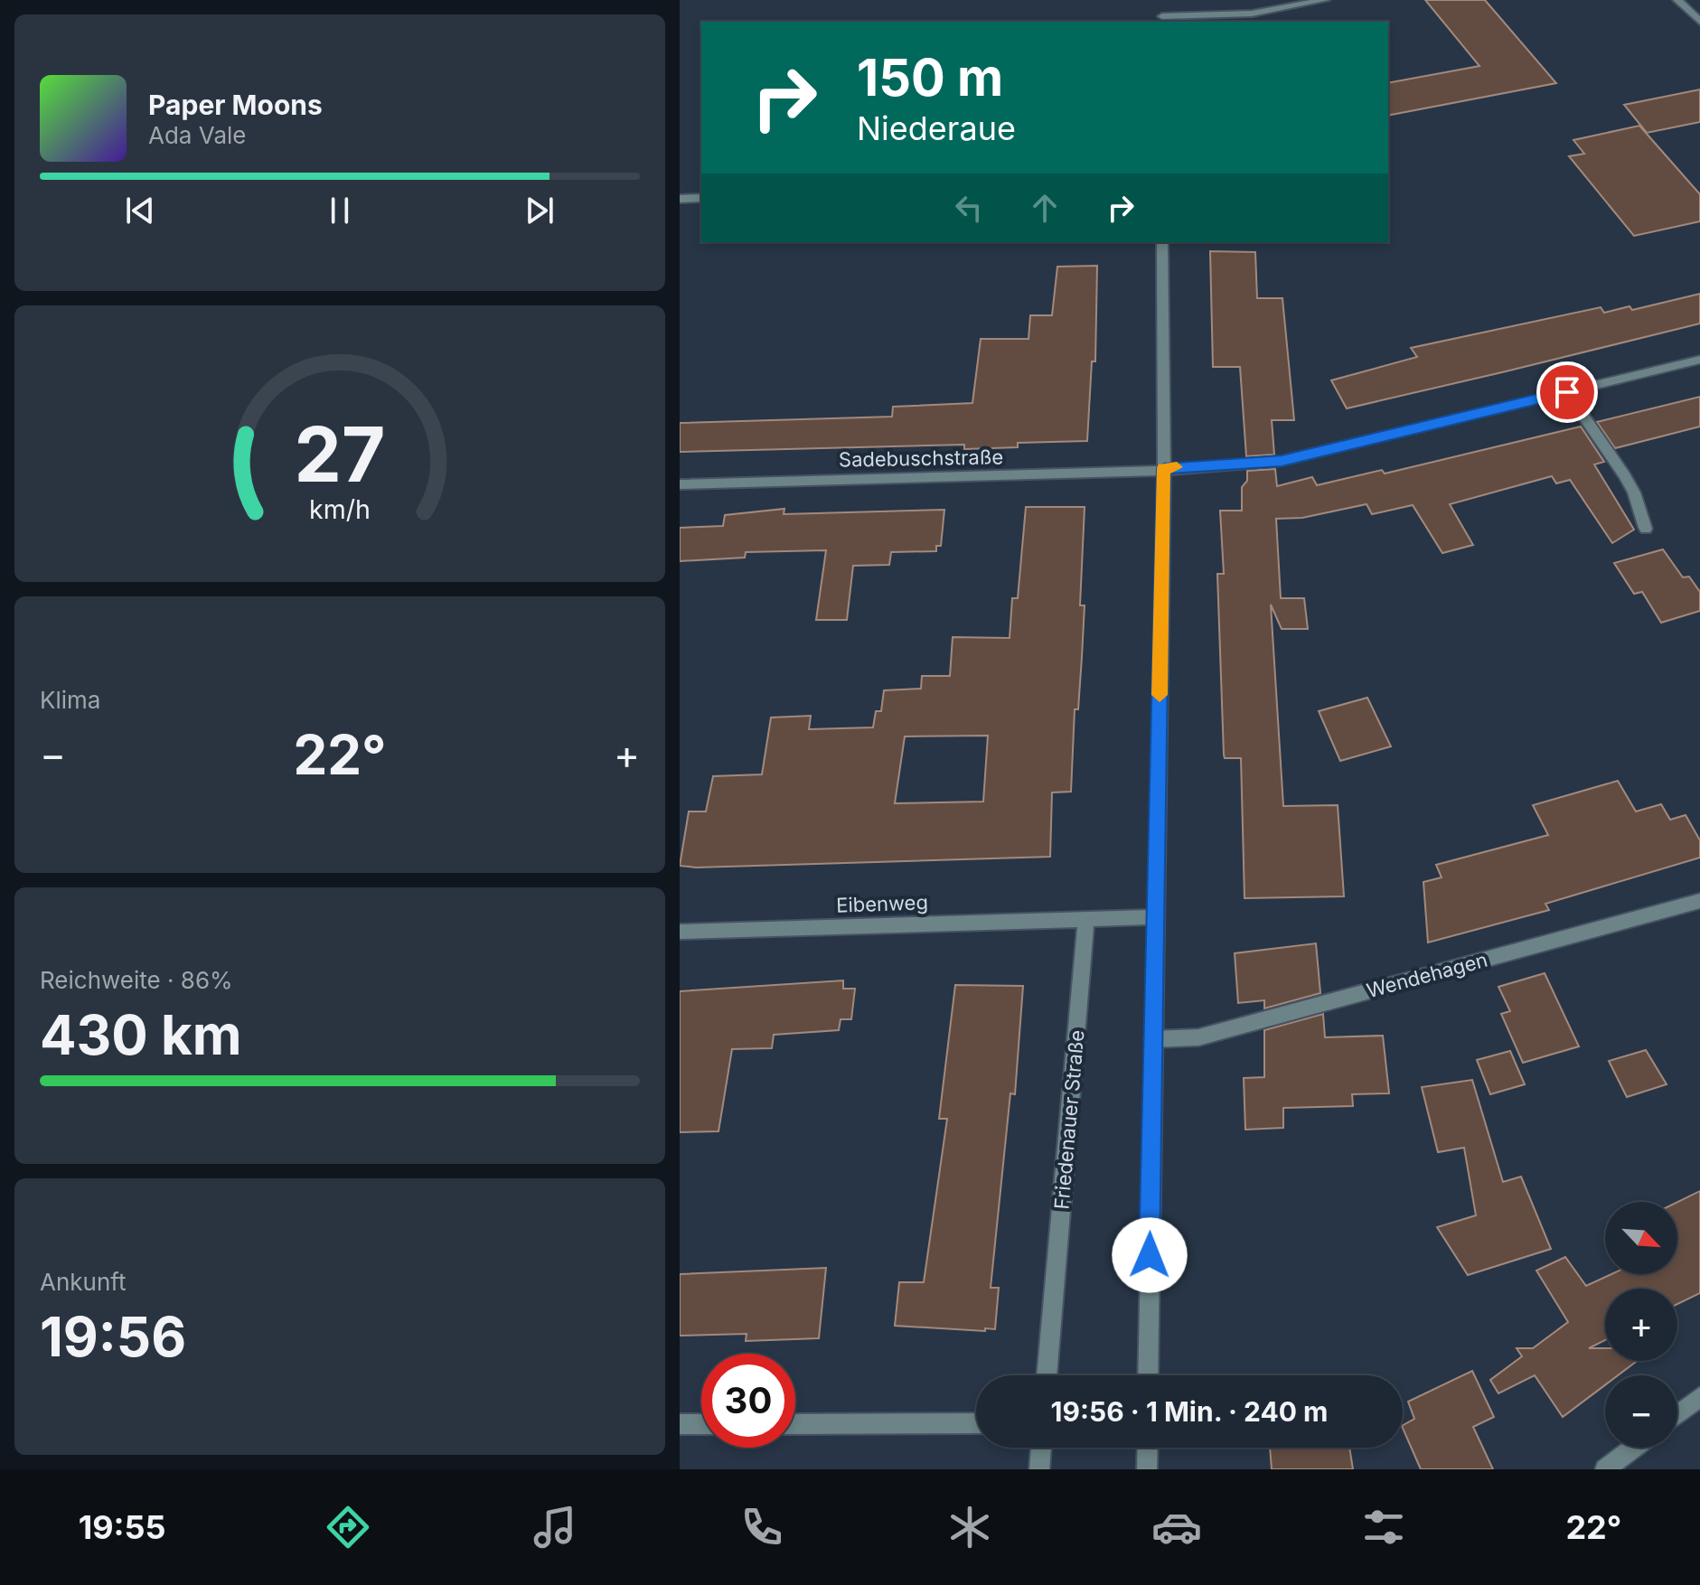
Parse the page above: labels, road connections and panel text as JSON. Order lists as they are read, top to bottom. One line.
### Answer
{"streets":{"street":["Sadebuschstraße","Eibenweg","Wendehagen","Friedenauer Straße"]},"crossings":[["Eibenweg","Friedenauer Straße"]],"north":"bottom right","page":{"turn":["150 m","Niederaue"],"song":["Paper Moons","Ada Vale"],"tile":["Klima",["Reichweite · 86%","430 km"],["Ankunft","19:56"]],"heat":["−","22°","+"],"map_buttons":["+","−"],"limit":"30","trip":"19:56 · 1 Min. · 240 m","tabs":["19:55","22°"],"gauge":["27","km/h"]}}
